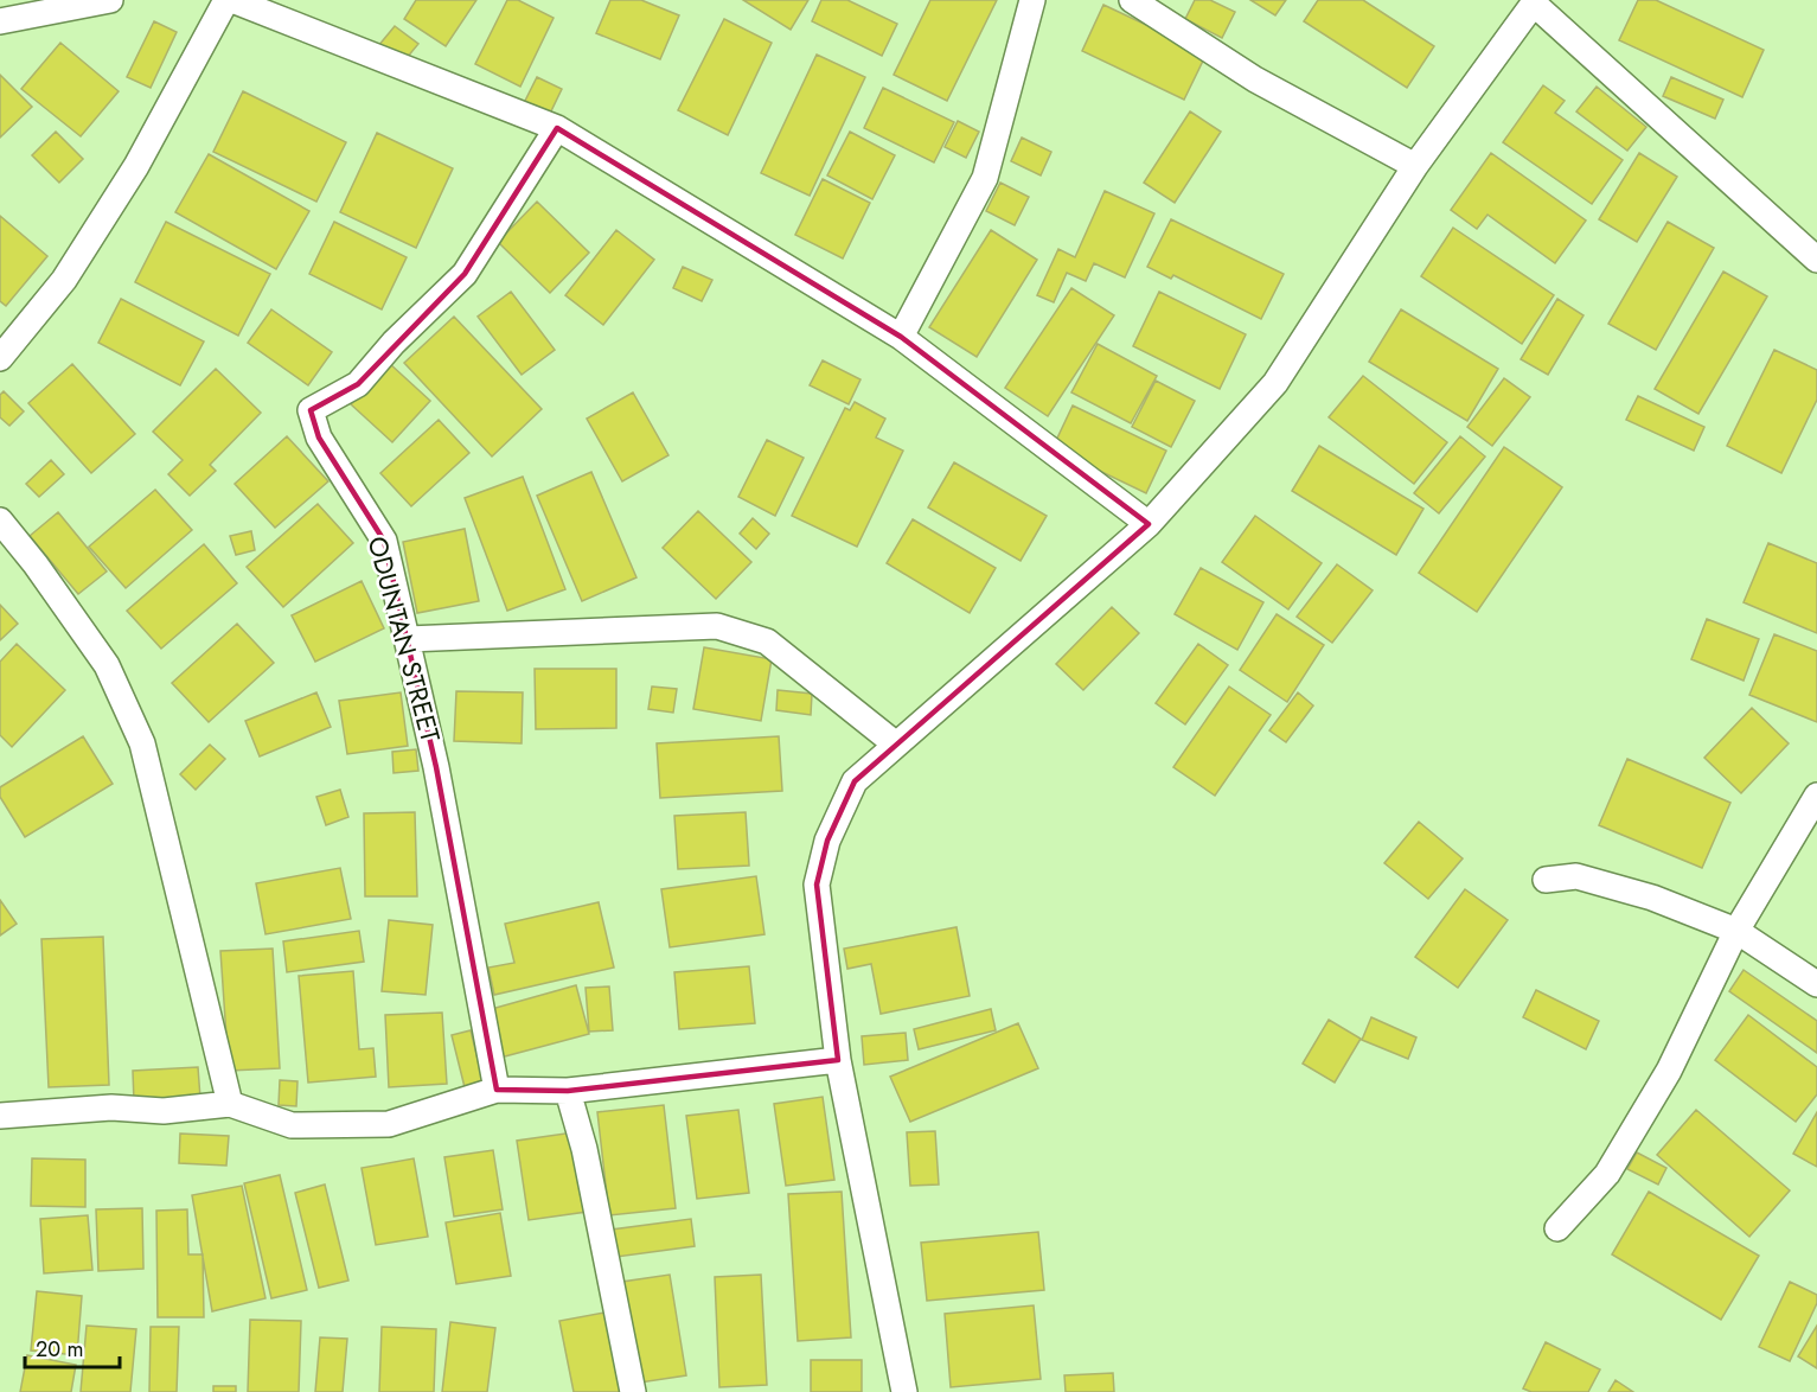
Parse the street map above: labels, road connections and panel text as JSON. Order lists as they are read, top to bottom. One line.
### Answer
{"streets":{"street":["ODUNTAN STREET"]},"scale_bar":"20 m"}
